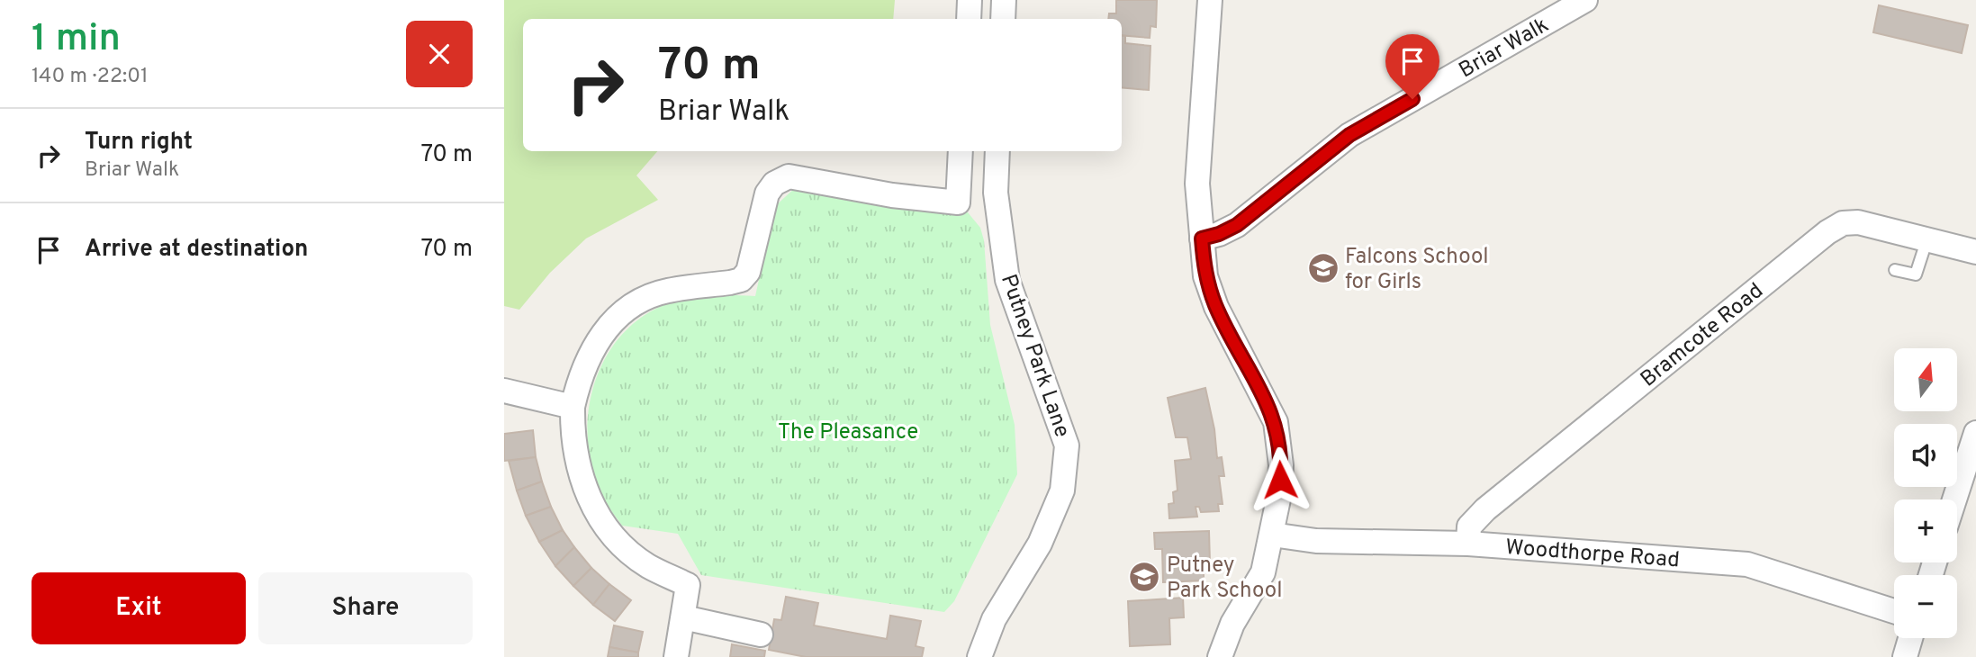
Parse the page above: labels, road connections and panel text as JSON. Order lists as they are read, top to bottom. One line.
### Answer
{"streets":{"street":["Briar Walk","Bramcote Road","Putney Park Lane","Woodthorpe Road"]},"crossings":[["Bramcote Road","Woodthorpe Road"]],"parks":["The Pleasance"],"places":{"school or university":["Falcons School for Girls","Putney Park School"]},"north":"top","page":{"heading":["1 min","140 m · 22:01"],"turn":["70 m","Briar Walk"],"list":[{"name":"Turn right","note":"Briar Walk","value":"70 m"},{"name":"Arrive at destination","value":"70 m"}],"map_buttons":["+","−"],"buttons":["Exit","Share"]}}
